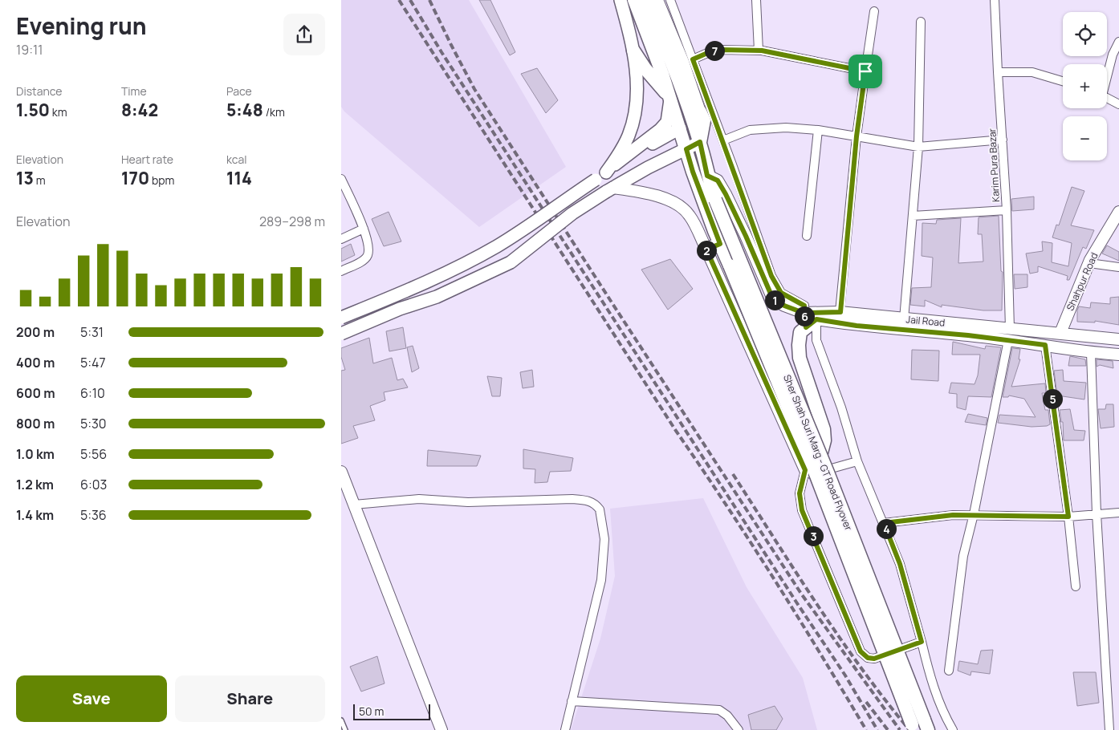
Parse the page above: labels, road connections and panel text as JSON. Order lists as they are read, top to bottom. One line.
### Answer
{"streets":{"main road":["Sher Shah Suri Marg - GT Road Flyover"],"street":["Karim Pura Bazar","Shahpur Road","Jail Road"]},"crossings":[["Karim Pura Bazar","Jail Road"],["Shahpur Road","Jail Road"]],"scale_bar":"50 m","page":{"heading":["Evening run","19:11"],"map_buttons":["+","−"],"pins":["7","2","1","6","5","4","3"],"stats":[["Distance","1.50 km"],["Time","8:42"],["Pace","5:48 /km"],["Elevation","13 m"],["Heart rate","170 bpm"],["kcal","114"]],"chart":["Elevation","289–298 m"],"list":[{"name":"200 m","note":"5:31"},{"name":"400 m","note":"5:47"},{"name":"600 m","note":"6:10"},{"name":"800 m","note":"5:30"},{"name":"1.0 km","note":"5:56"},{"name":"1.2 km","note":"6:03"},{"name":"1.4 km","note":"5:36"}],"buttons":["Save","Share"],"scale":"50 m"}}
